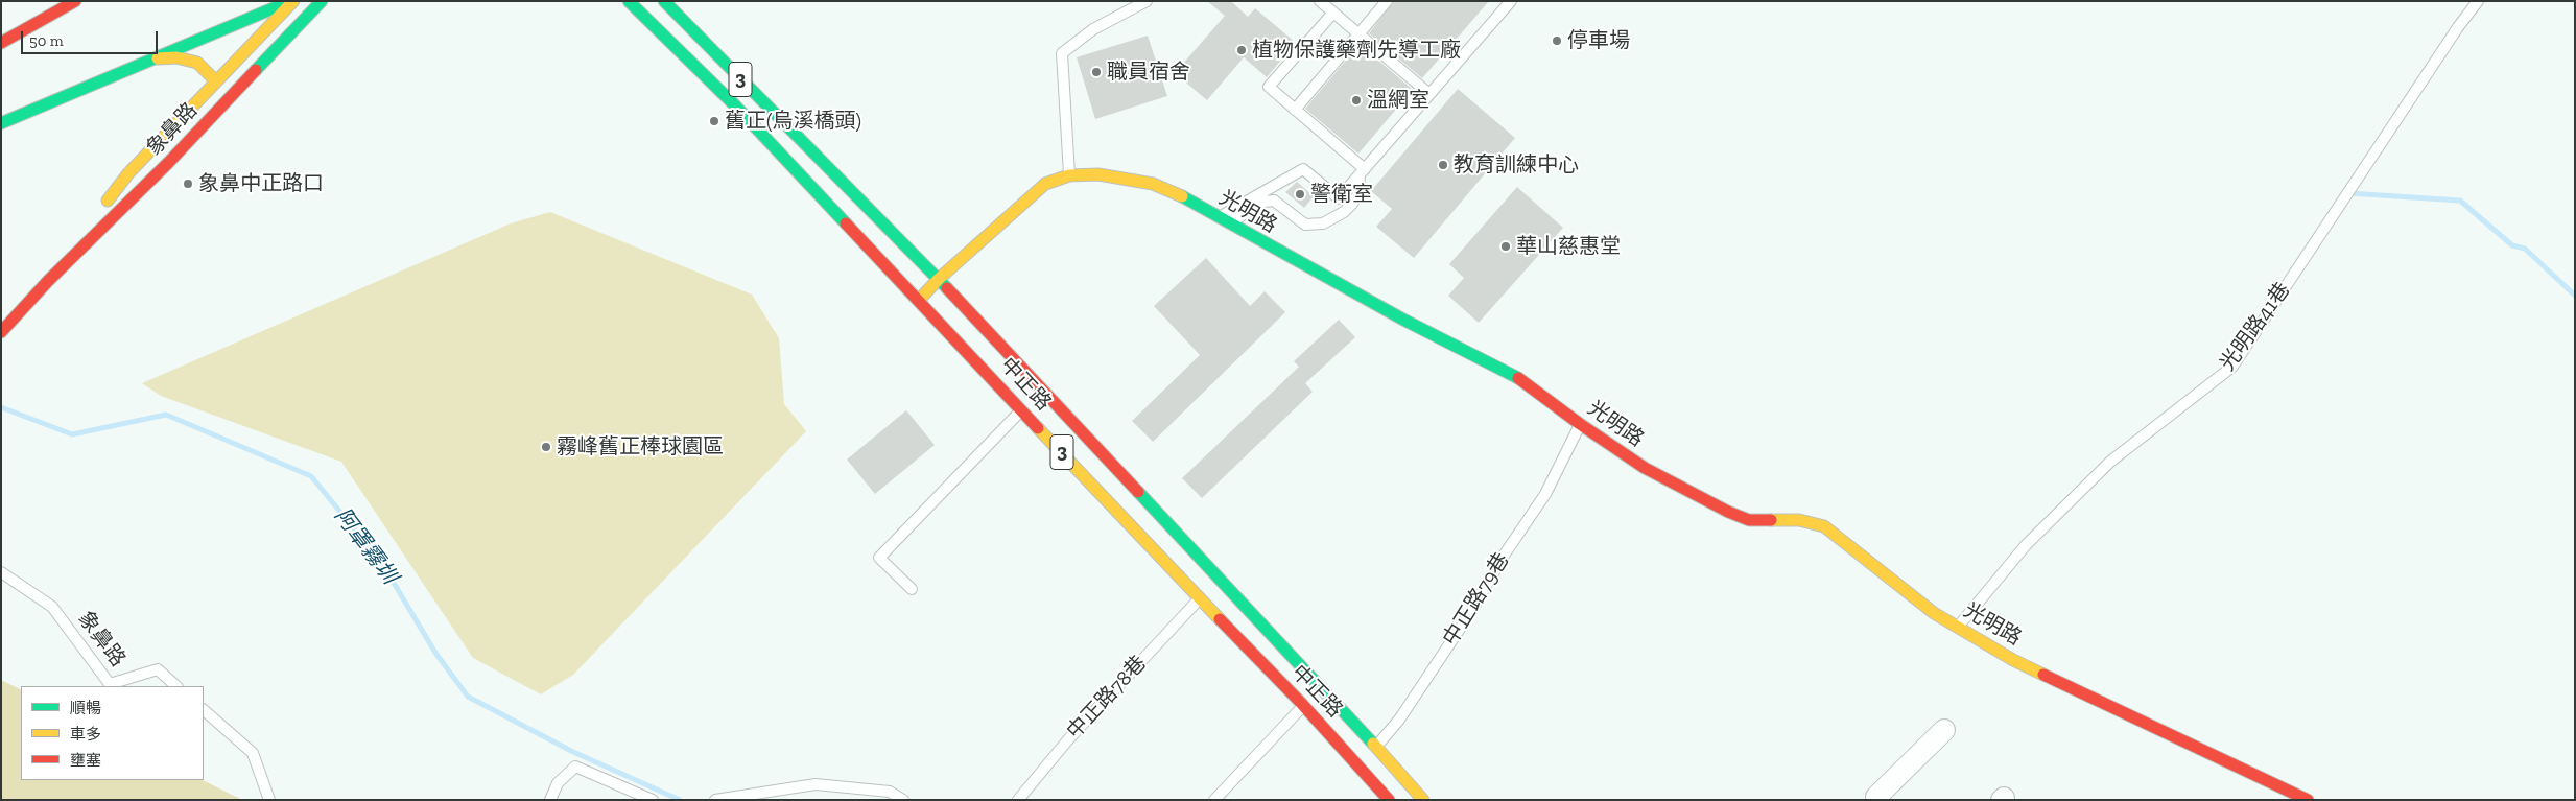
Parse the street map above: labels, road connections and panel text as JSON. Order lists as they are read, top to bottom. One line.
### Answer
{"streets":{"main road":["3","象鼻路","光明路","中正路"],"lane":["光明路41巷","中正路79巷","中正路78巷"]},"crossings":[["光明路","光明路41巷"],["光明路","中正路"],["光明路","中正路79巷"],["中正路","中正路79巷"],["中正路","中正路78巷"]],"water":["阿罩霧圳"],"places":["停車場","植物保護藥劑先導工廠","職員宿舍","溫網室","舊正(烏溪橋頭)","教育訓練中心","象鼻中正路口","警衛室","華山慈惠堂","霧峰舊正棒球園區"],"legend":["順暢","車多","壅塞"],"scale_bar":"50 m"}
